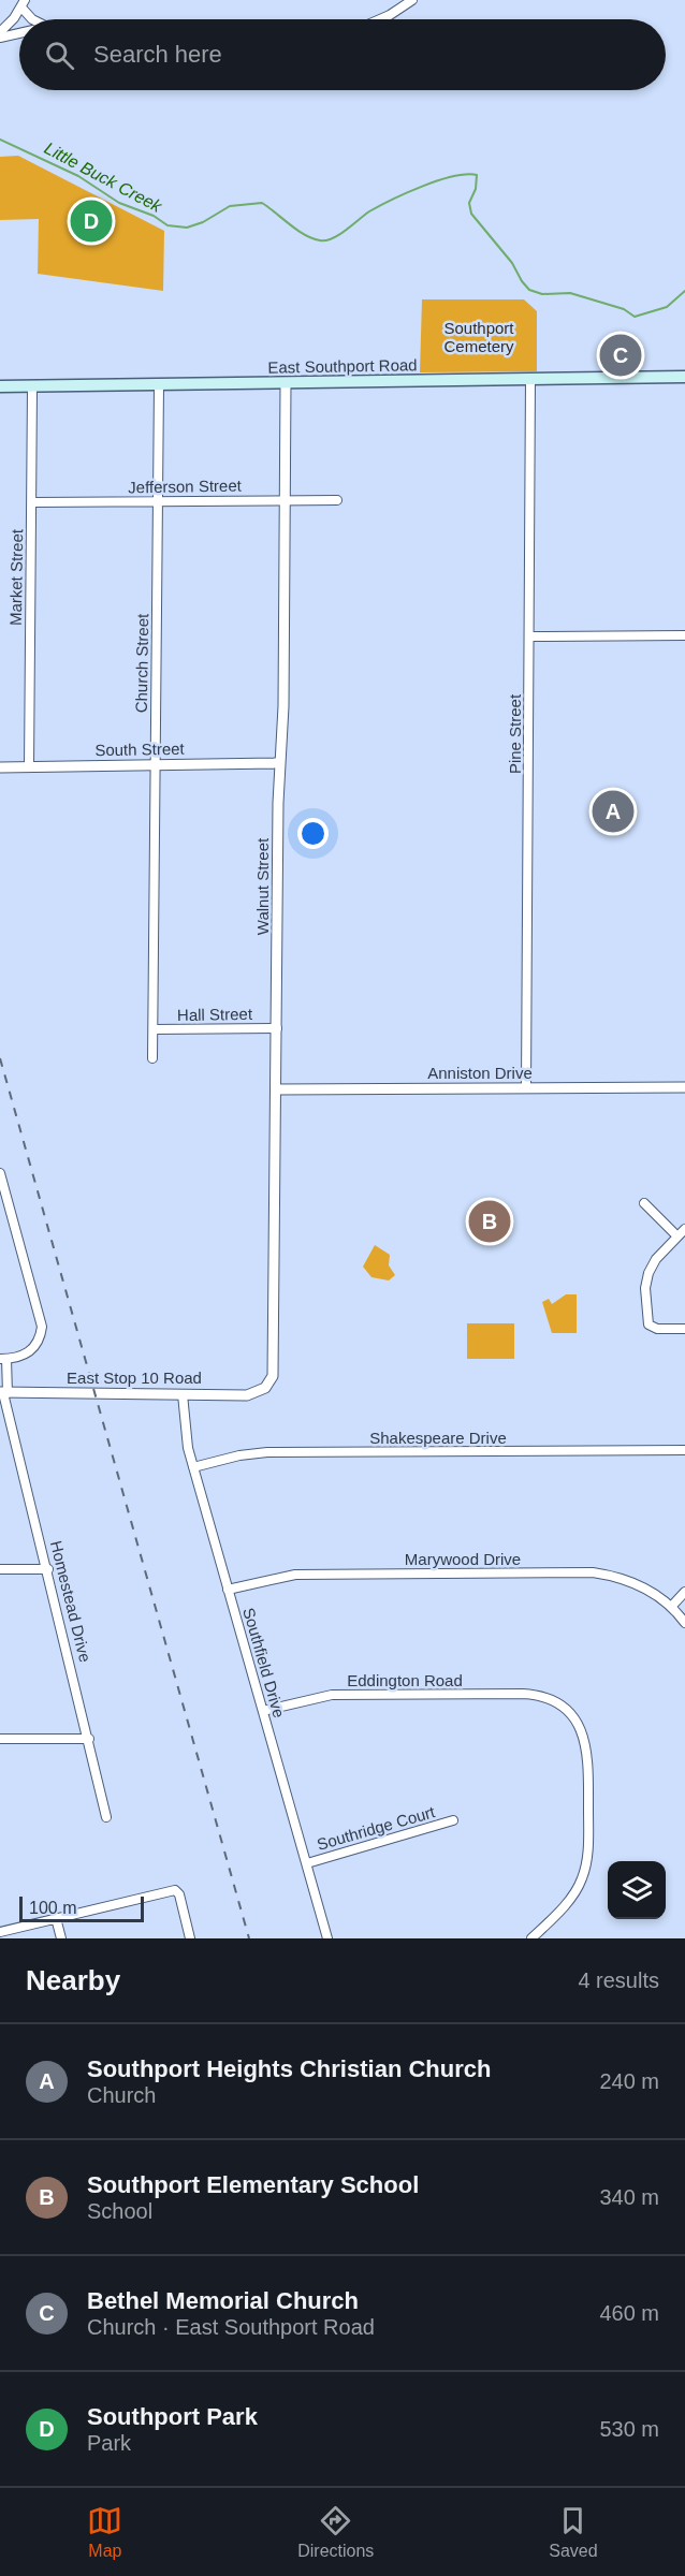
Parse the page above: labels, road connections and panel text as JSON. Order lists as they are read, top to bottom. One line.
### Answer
{"streets":{"main road":["East Southport Road"],"street":["Jefferson Street","Market Street","Church Street","Pine Street","South Street","Walnut Street","Hall Street","Anniston Drive","East Stop 10 Road","Shakespeare Drive","Marywood Drive","Homestead Drive","Southfield Drive","Eddington Road","Southridge Court"]},"crossings":[["East Southport Road","Market Street"],["East Southport Road","Church Street"],["East Southport Road","Pine Street"],["East Southport Road","Walnut Street"],["Jefferson Street","Market Street"],["Jefferson Street","Church Street"],["Jefferson Street","Walnut Street"],["Market Street","South Street"],["Church Street","South Street"],["Church Street","Hall Street"],["Pine Street","Anniston Drive"],["South Street","Walnut Street"],["Walnut Street","Hall Street"],["Walnut Street","Anniston Drive"],["Walnut Street","East Stop 10 Road"],["East Stop 10 Road","Homestead Drive"],["East Stop 10 Road","Southfield Drive"],["Shakespeare Drive","Southfield Drive"],["Marywood Drive","Southfield Drive"],["Southfield Drive","Eddington Road"],["Southfield Drive","Southridge Court"]],"water":["Little Buck Creek"],"parks":["Southport Cemetery"],"scale_bar":"100 m","page":{"search":"Search here","pins":["D","C","A","B"],"scale":"100 m","heading":["Nearby","4 results"],"list":[{"mark":"A","name":"Southport Heights Christian Church","note":"Church","value":"240 m"},{"mark":"B","name":"Southport Elementary School","note":"School","value":"340 m"},{"mark":"C","name":"Bethel Memorial Church","note":"Church · East Southport Road","value":"460 m"},{"mark":"D","name":"Southport Park","note":"Park","value":"530 m"}],"nav":["Map","Directions","Saved"]}}
